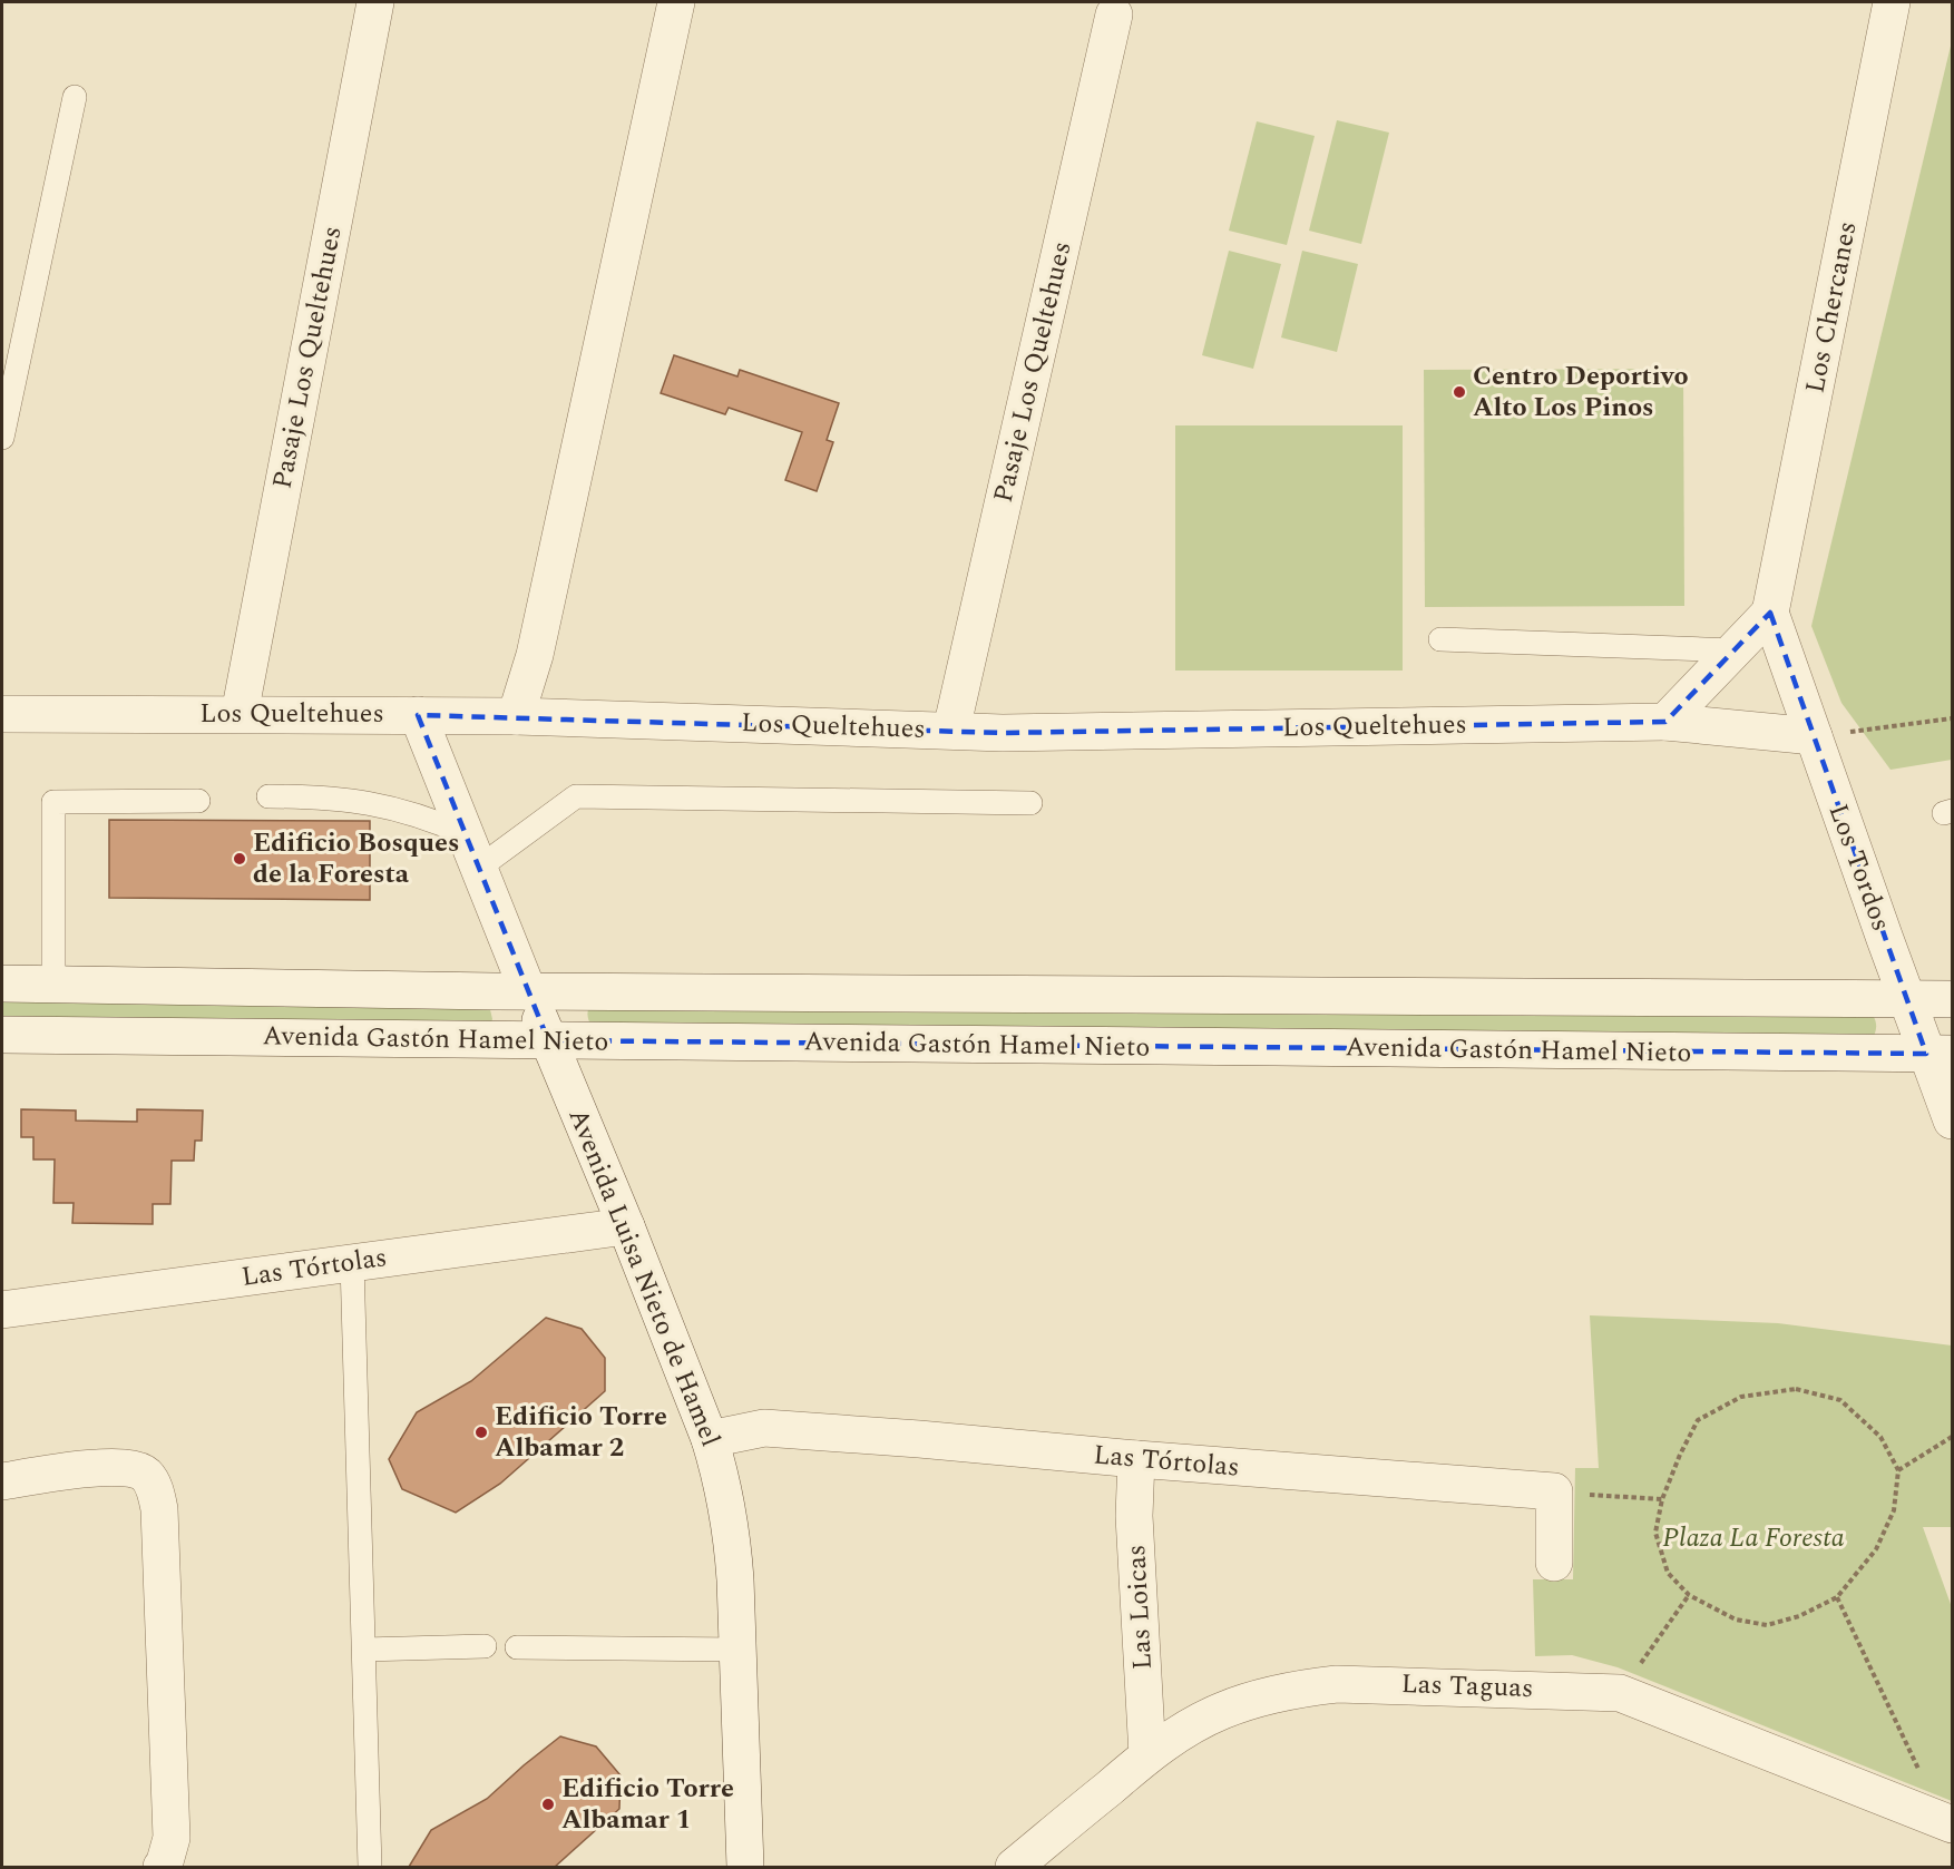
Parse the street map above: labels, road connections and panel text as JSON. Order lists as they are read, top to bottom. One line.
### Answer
{"streets":{"street":["Los Chercanes","Pasaje Los Queltehues","Los Queltehues","Los Tordos","Avenida Gastón Hamel Nieto","Las Tórtolas","Avenida Luisa Nieto de Hamel","Las Loicas","Las Taguas"]},"crossings":[["Los Chercanes","Los Tordos"],["Pasaje Los Queltehues","Los Queltehues"],["Los Queltehues","Los Tordos"],["Los Queltehues","Avenida Luisa Nieto de Hamel"],["Los Tordos","Avenida Gastón Hamel Nieto"],["Avenida Gastón Hamel Nieto","Avenida Luisa Nieto de Hamel"],["Las Tórtolas","Avenida Luisa Nieto de Hamel"],["Las Tórtolas","Las Loicas"],["Las Loicas","Las Taguas"]],"parks":["Plaza La Foresta"],"places":["Centro Deportivo Alto Los Pinos","Edificio Bosques de la Foresta","Edificio Torre Albamar 2","Edificio Torre Albamar 1"]}
